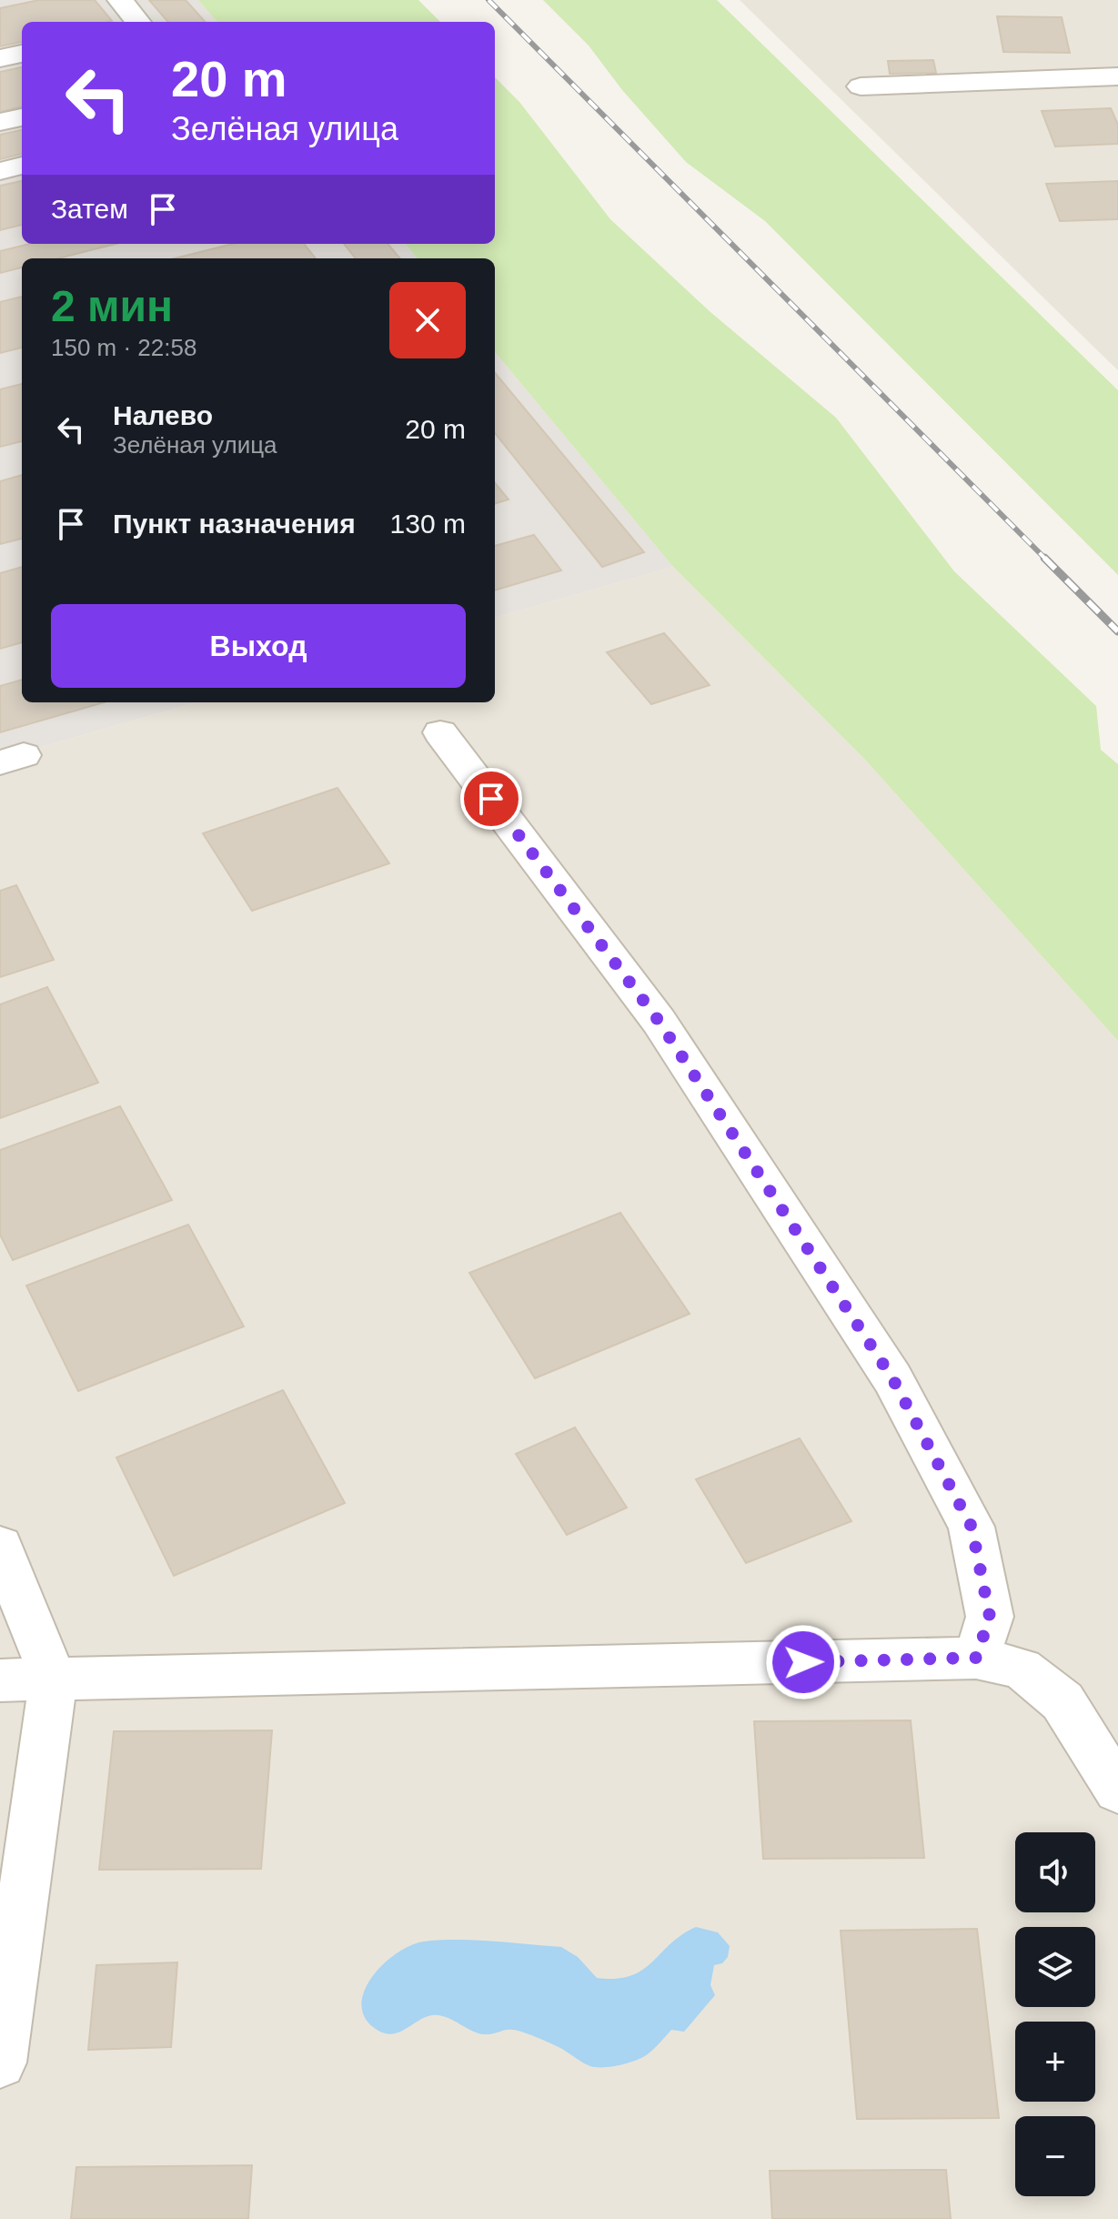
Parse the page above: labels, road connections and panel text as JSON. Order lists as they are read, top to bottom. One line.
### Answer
{"page":{"turn":["20 m","Зелёная улица"],"then":"Затем","heading":["2 мин","150 m · 22:58"],"list":[{"name":"Налево","note":"Зелёная улица","value":"20 m"},{"name":"Пункт назначения","value":"130 m"}],"buttons":"Выход","map_buttons":["+","−"]}}
